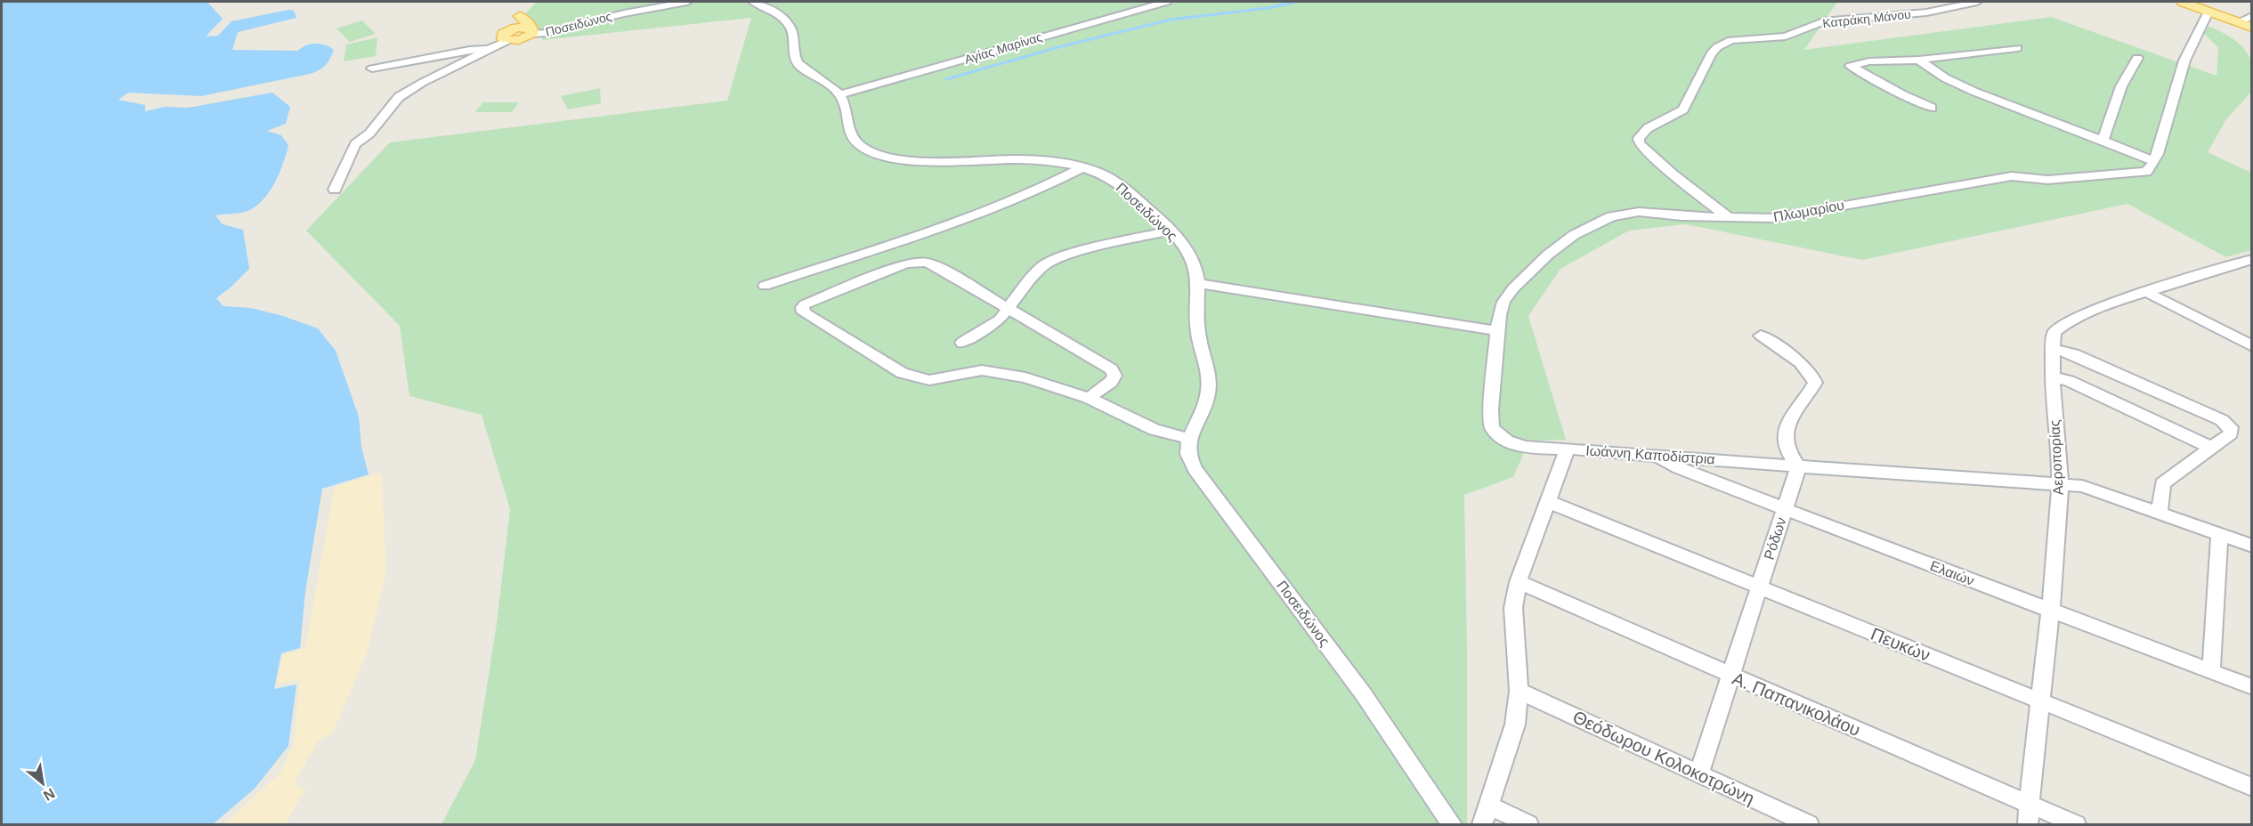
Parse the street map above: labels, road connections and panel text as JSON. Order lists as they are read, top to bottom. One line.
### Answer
{"streets":{"street":["Κατράκη Μάνου","Ποσειδώνος","Αγίας Μαρίνας","Πλωμαρίου","Ιωάννη Καποδίστρια","Αεροπορίας","Ρόδων","Ελαιών","Πευκών","Α. Παπανικολάου","Θεόδωρου Κολοκοτρώνη"]},"crossings":[["Κατράκη Μάνου","Πλωμαρίου"],["Ποσειδώνος","Αγίας Μαρίνας"],["Πλωμαρίου","Ιωάννη Καποδίστρια"],["Ιωάννη Καποδίστρια","Αεροπορίας"],["Ιωάννη Καποδίστρια","Ρόδων"],["Ιωάννη Καποδίστρια","Ελαιών"],["Ιωάννη Καποδίστρια","Πευκών"],["Ιωάννη Καποδίστρια","Α. Παπανικολάου"],["Ιωάννη Καποδίστρια","Θεόδωρου Κολοκοτρώνη"],["Αεροπορίας","Ελαιών"],["Αεροπορίας","Πευκών"],["Αεροπορίας","Α. Παπανικολάου"],["Ρόδων","Ελαιών"],["Ρόδων","Πευκών"],["Ρόδων","Α. Παπανικολάου"],["Ρόδων","Θεόδωρου Κολοκοτρώνη"]],"north":"bottom right"}
